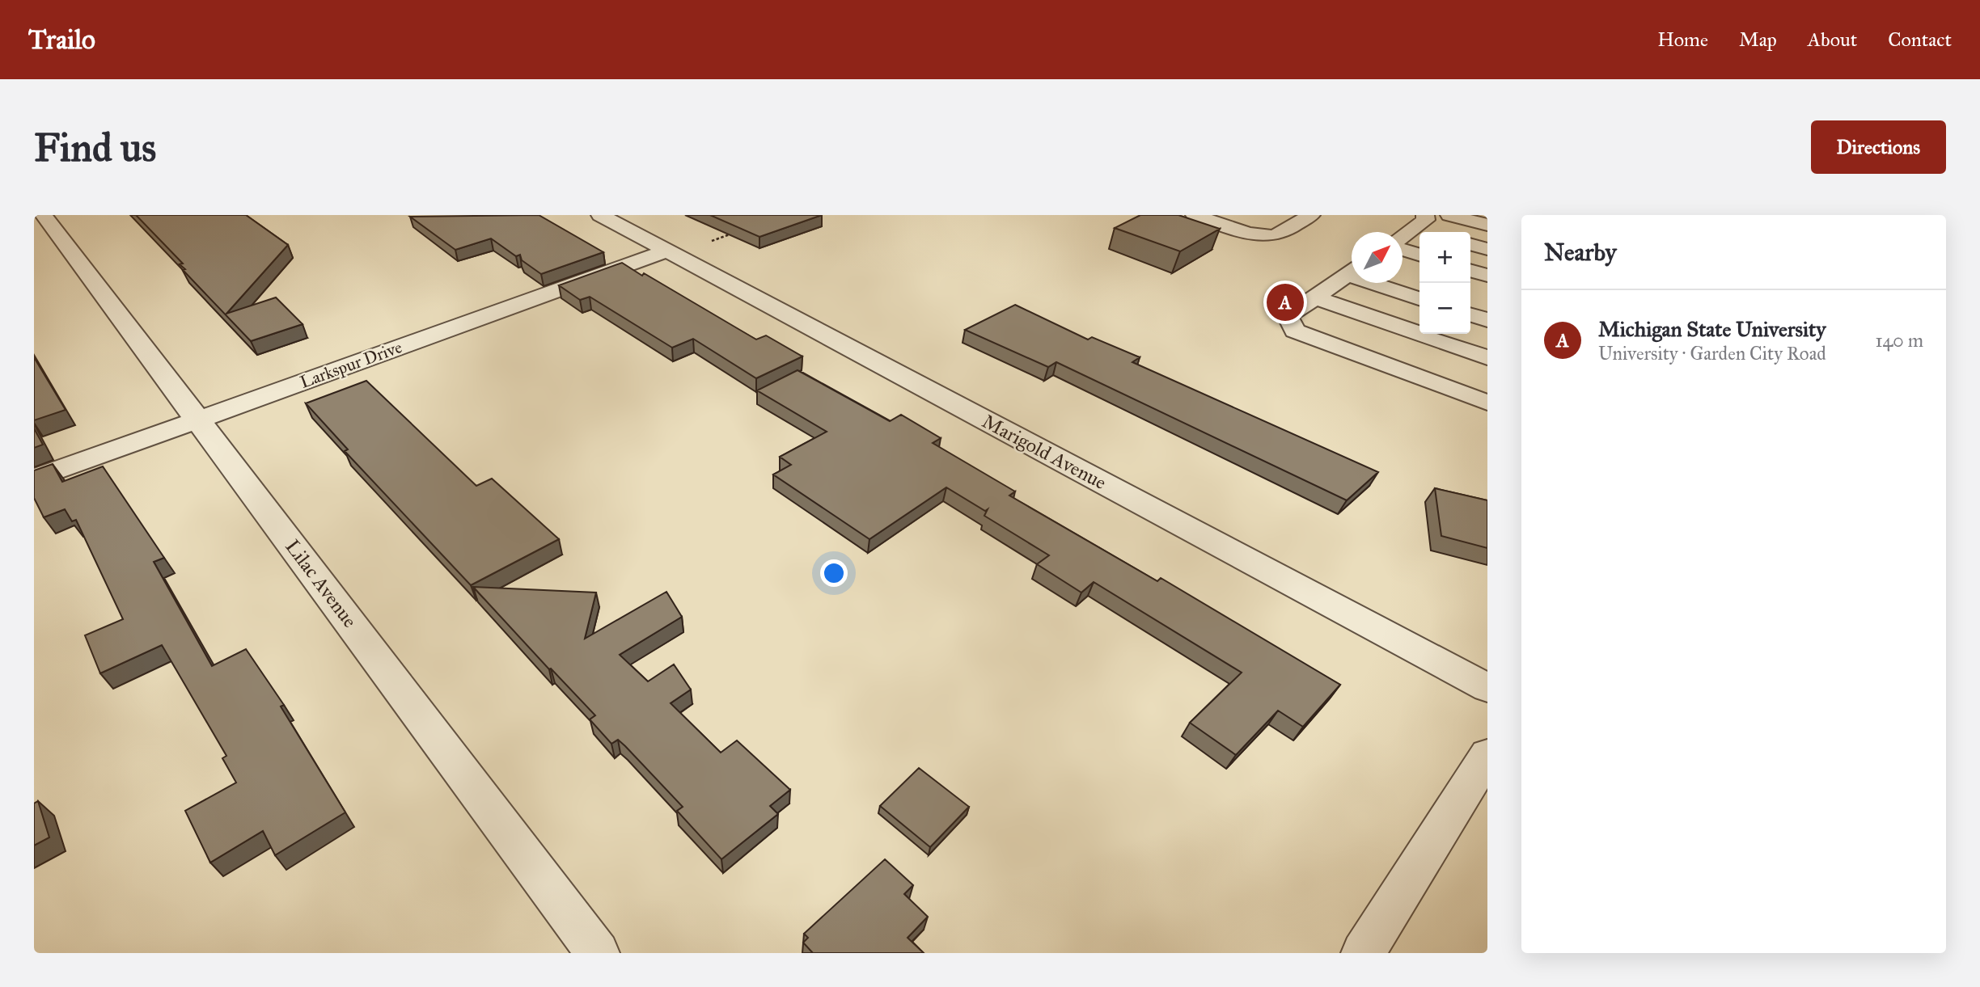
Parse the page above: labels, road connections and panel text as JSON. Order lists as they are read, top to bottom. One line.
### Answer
{"streets":{"street":["Larkspur Drive","Marigold Avenue","Lilac Avenue"]},"crossings":[["Larkspur Drive","Marigold Avenue"],["Larkspur Drive","Lilac Avenue"]],"north":"top right","page":{"header":"Trailo","nav":["Home","Map","About","Contact"],"buttons":"Directions","title":"Find us","heading":"Nearby","map_buttons":["+","−"],"pins":"A","list":[{"mark":"A","name":"Michigan State University","note":"University · Garden City Road","value":"140 m"}]}}
